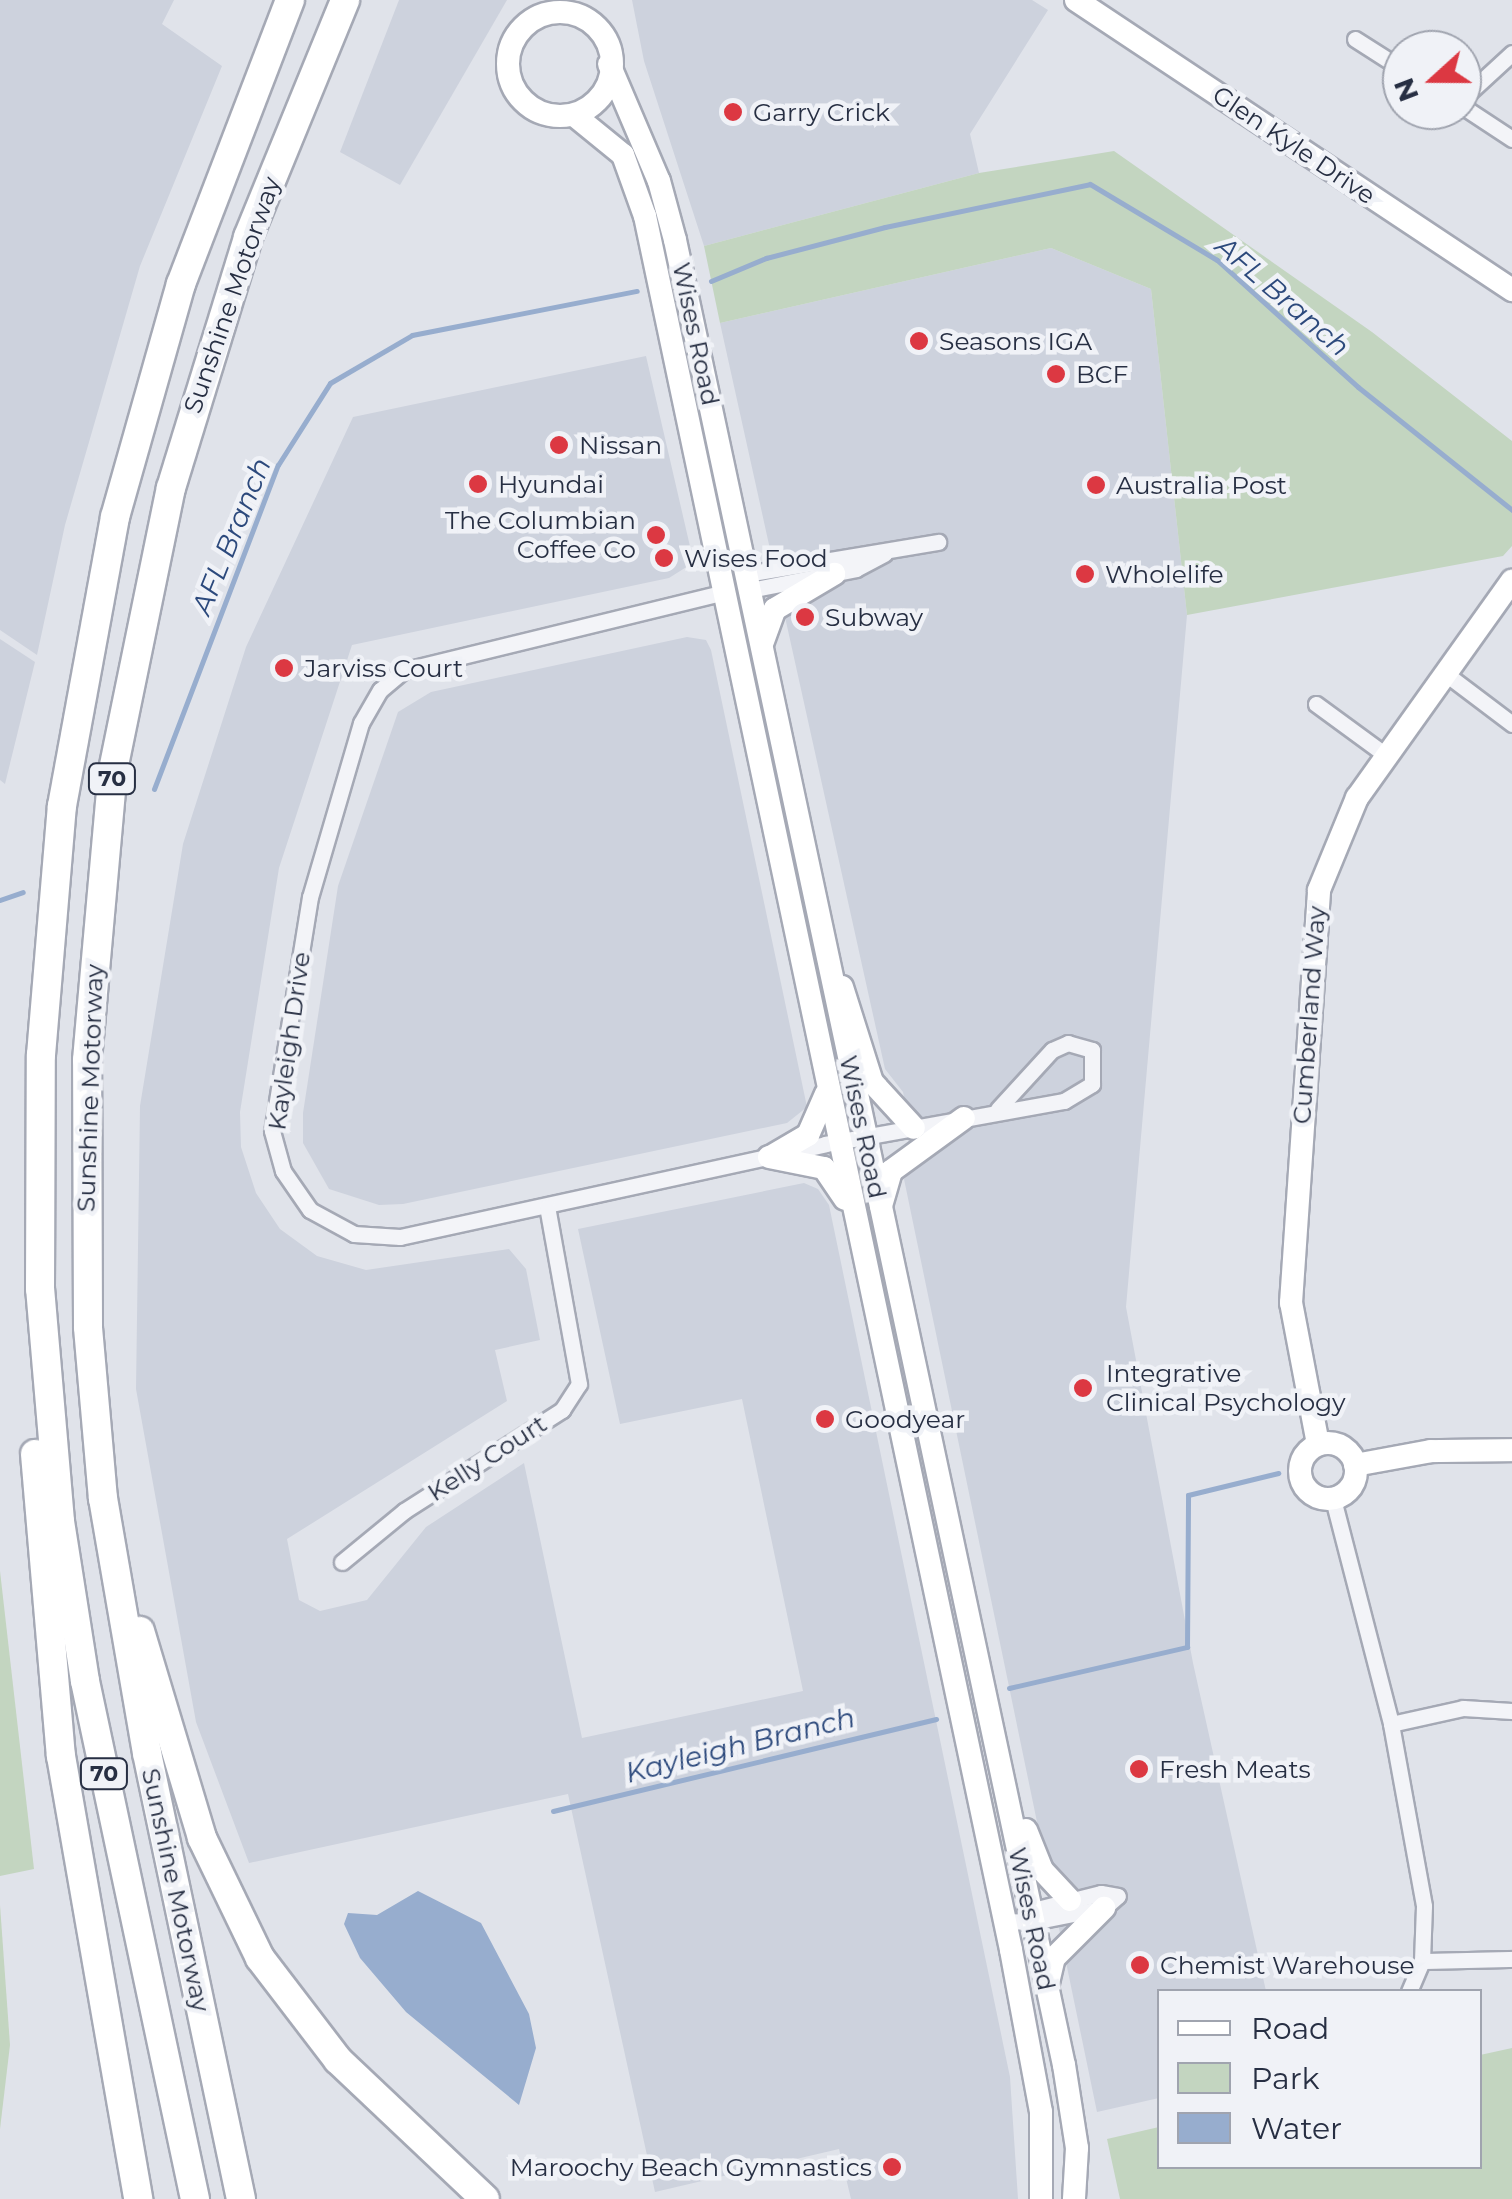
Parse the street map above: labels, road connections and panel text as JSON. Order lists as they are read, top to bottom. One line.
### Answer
{"streets":{"highway":["Sunshine Motorway","70"],"main road":["Glen Kyle Drive","Wises Road","Cumberland Way","Kayleigh Drive"],"street":["Kelly Court"]},"crossings":[["Wises Road","Kayleigh Drive"],["Kayleigh Drive","Kelly Court"]],"water":["AFL Branch","Kayleigh Branch"],"places":["Garry Crick","Seasons IGA","BCF","Nissan","Hyundai","Australia Post","The Columbian Coffee Co","Wises Food","Wholelife","Subway","Jarviss Court","Integrative Clinical Psychology","Goodyear","Fresh Meats","Chemist Warehouse","Maroochy Beach Gymnastics"],"legend":["Road","Park","Water"],"north":"left"}
